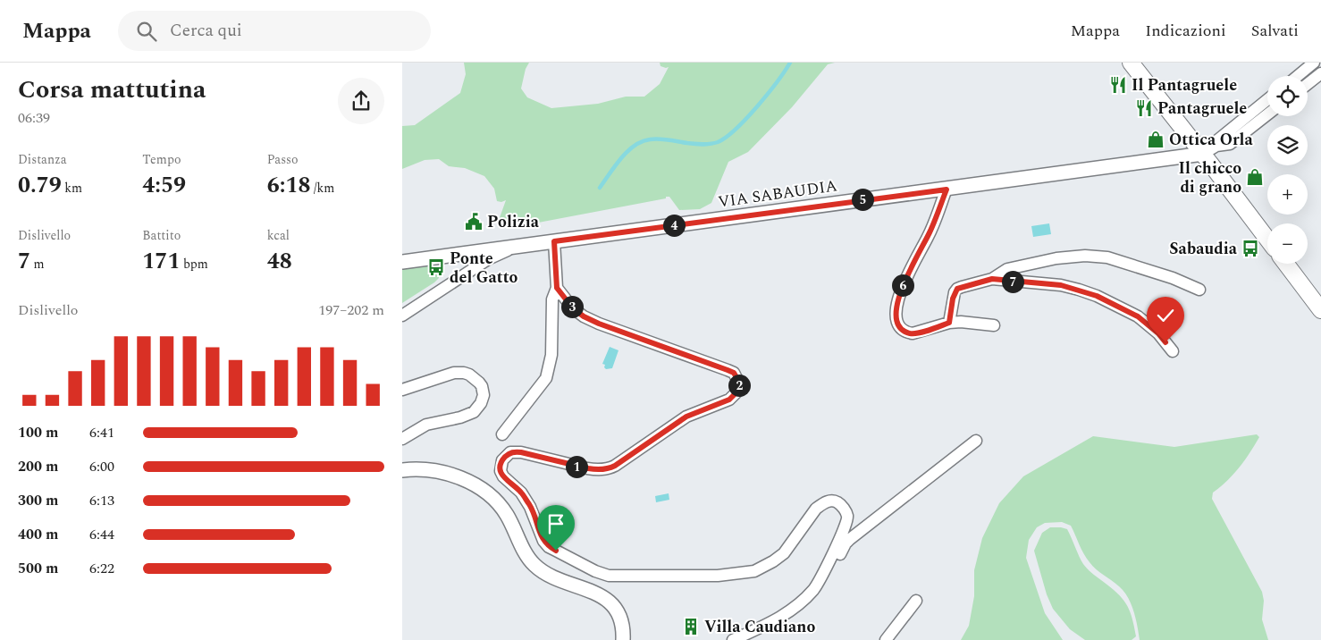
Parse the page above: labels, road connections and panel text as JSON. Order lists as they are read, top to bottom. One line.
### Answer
{"streets":{"street":["VIA SABAUDIA"]},"places":{"restaurant":["Il Pantagruele","Pantagruele"],"shop":["Ottica Orla","Il chicco di grano"],"public building":["Polizia"],"bus stop":["Sabaudia","Ponte del Gatto"],"building":["Villa Caudiano"]},"page":{"header":"Mappa","search":"Cerca qui","nav":["Mappa","Indicazioni","Salvati"],"heading":["Corsa mattutina","06:39"],"map_buttons":["+","−"],"stats":[["Distanza","0.79 km"],["Tempo","4:59"],["Passo","6:18 /km"],["Dislivello","7 m"],["Battito","171 bpm"],["kcal","48"]],"pins":["5","4","7","6","3","2","1"],"chart":["Dislivello","197–202 m"],"list":[{"name":"100 m","note":"6:41"},{"name":"200 m","note":"6:00"},{"name":"300 m","note":"6:13"},{"name":"400 m","note":"6:44"},{"name":"500 m","note":"6:22"}]}}
